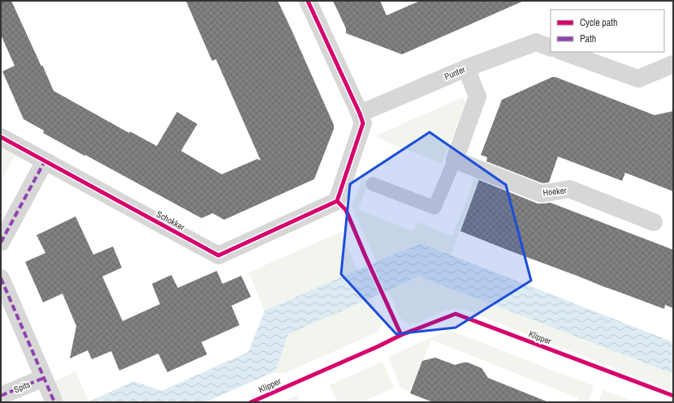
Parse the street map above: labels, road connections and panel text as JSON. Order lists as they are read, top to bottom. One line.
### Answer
{"streets":{"street":["Punter","Hoeker","Schokker","Spits"],"cycle path":["Klipper"]},"crossings":[["Punter","Schokker"]],"legend":["Cycle path","Path"]}
